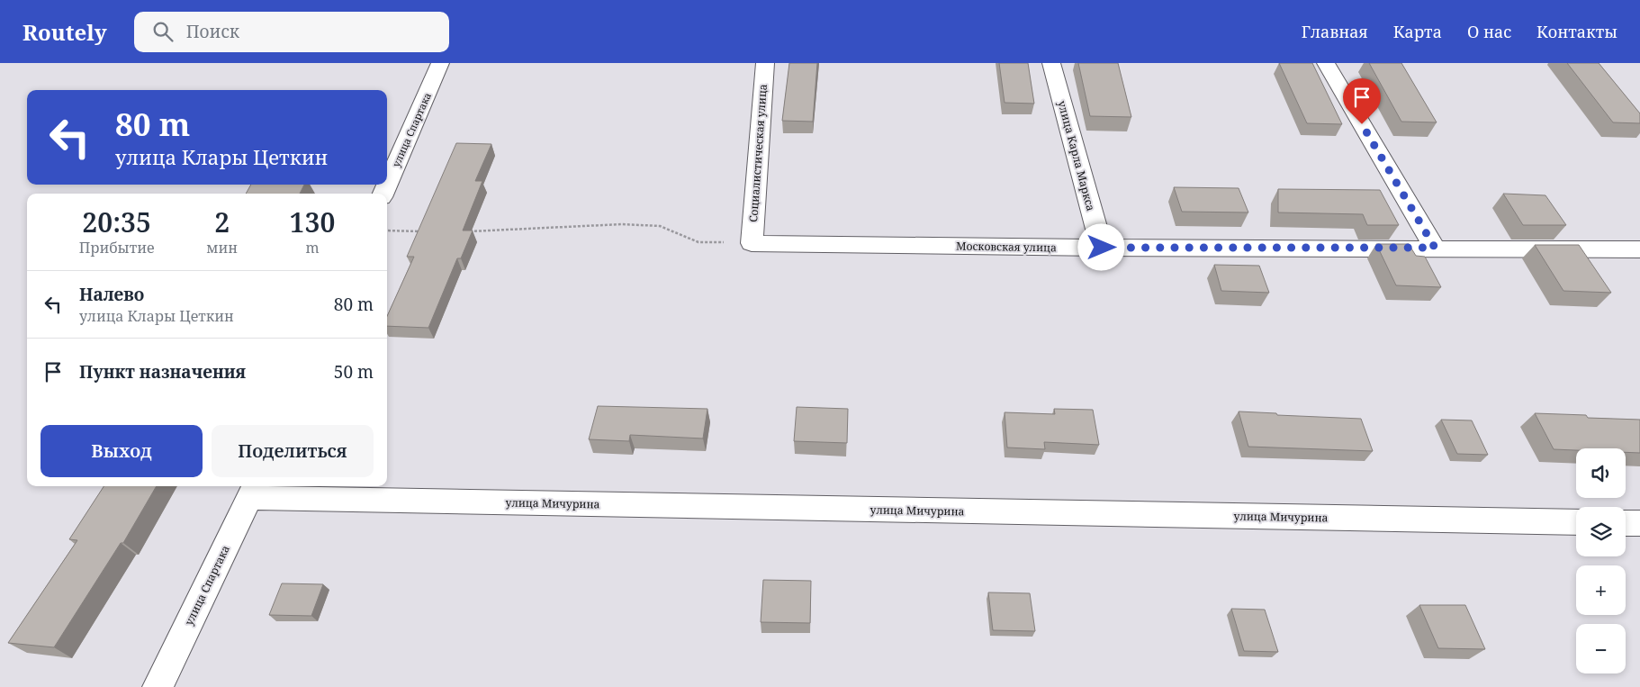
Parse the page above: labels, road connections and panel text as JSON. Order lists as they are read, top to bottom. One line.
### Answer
{"streets":{"street":["улица Спартака","Социалистическая улица","улица Карла Маркса","Московская улица","улица Мичурина"]},"crossings":[["улица Спартака","улица Мичурина"],["Социалистическая улица","Московская улица"],["улица Карла Маркса","Московская улица"]],"page":{"header":"Routely","search":"Поиск","nav":["Главная","Карта","О нас","Контакты"],"turn":["80 m","улица Клары Цеткин"],"eta":["20:35","Прибытие","2","мин","130","m"],"list":[{"name":"Налево","note":"улица Клары Цеткин","value":"80 m"},{"name":"Пункт назначения","value":"50 m"}],"buttons":["Выход","Поделиться"],"map_buttons":["+","−"]}}
